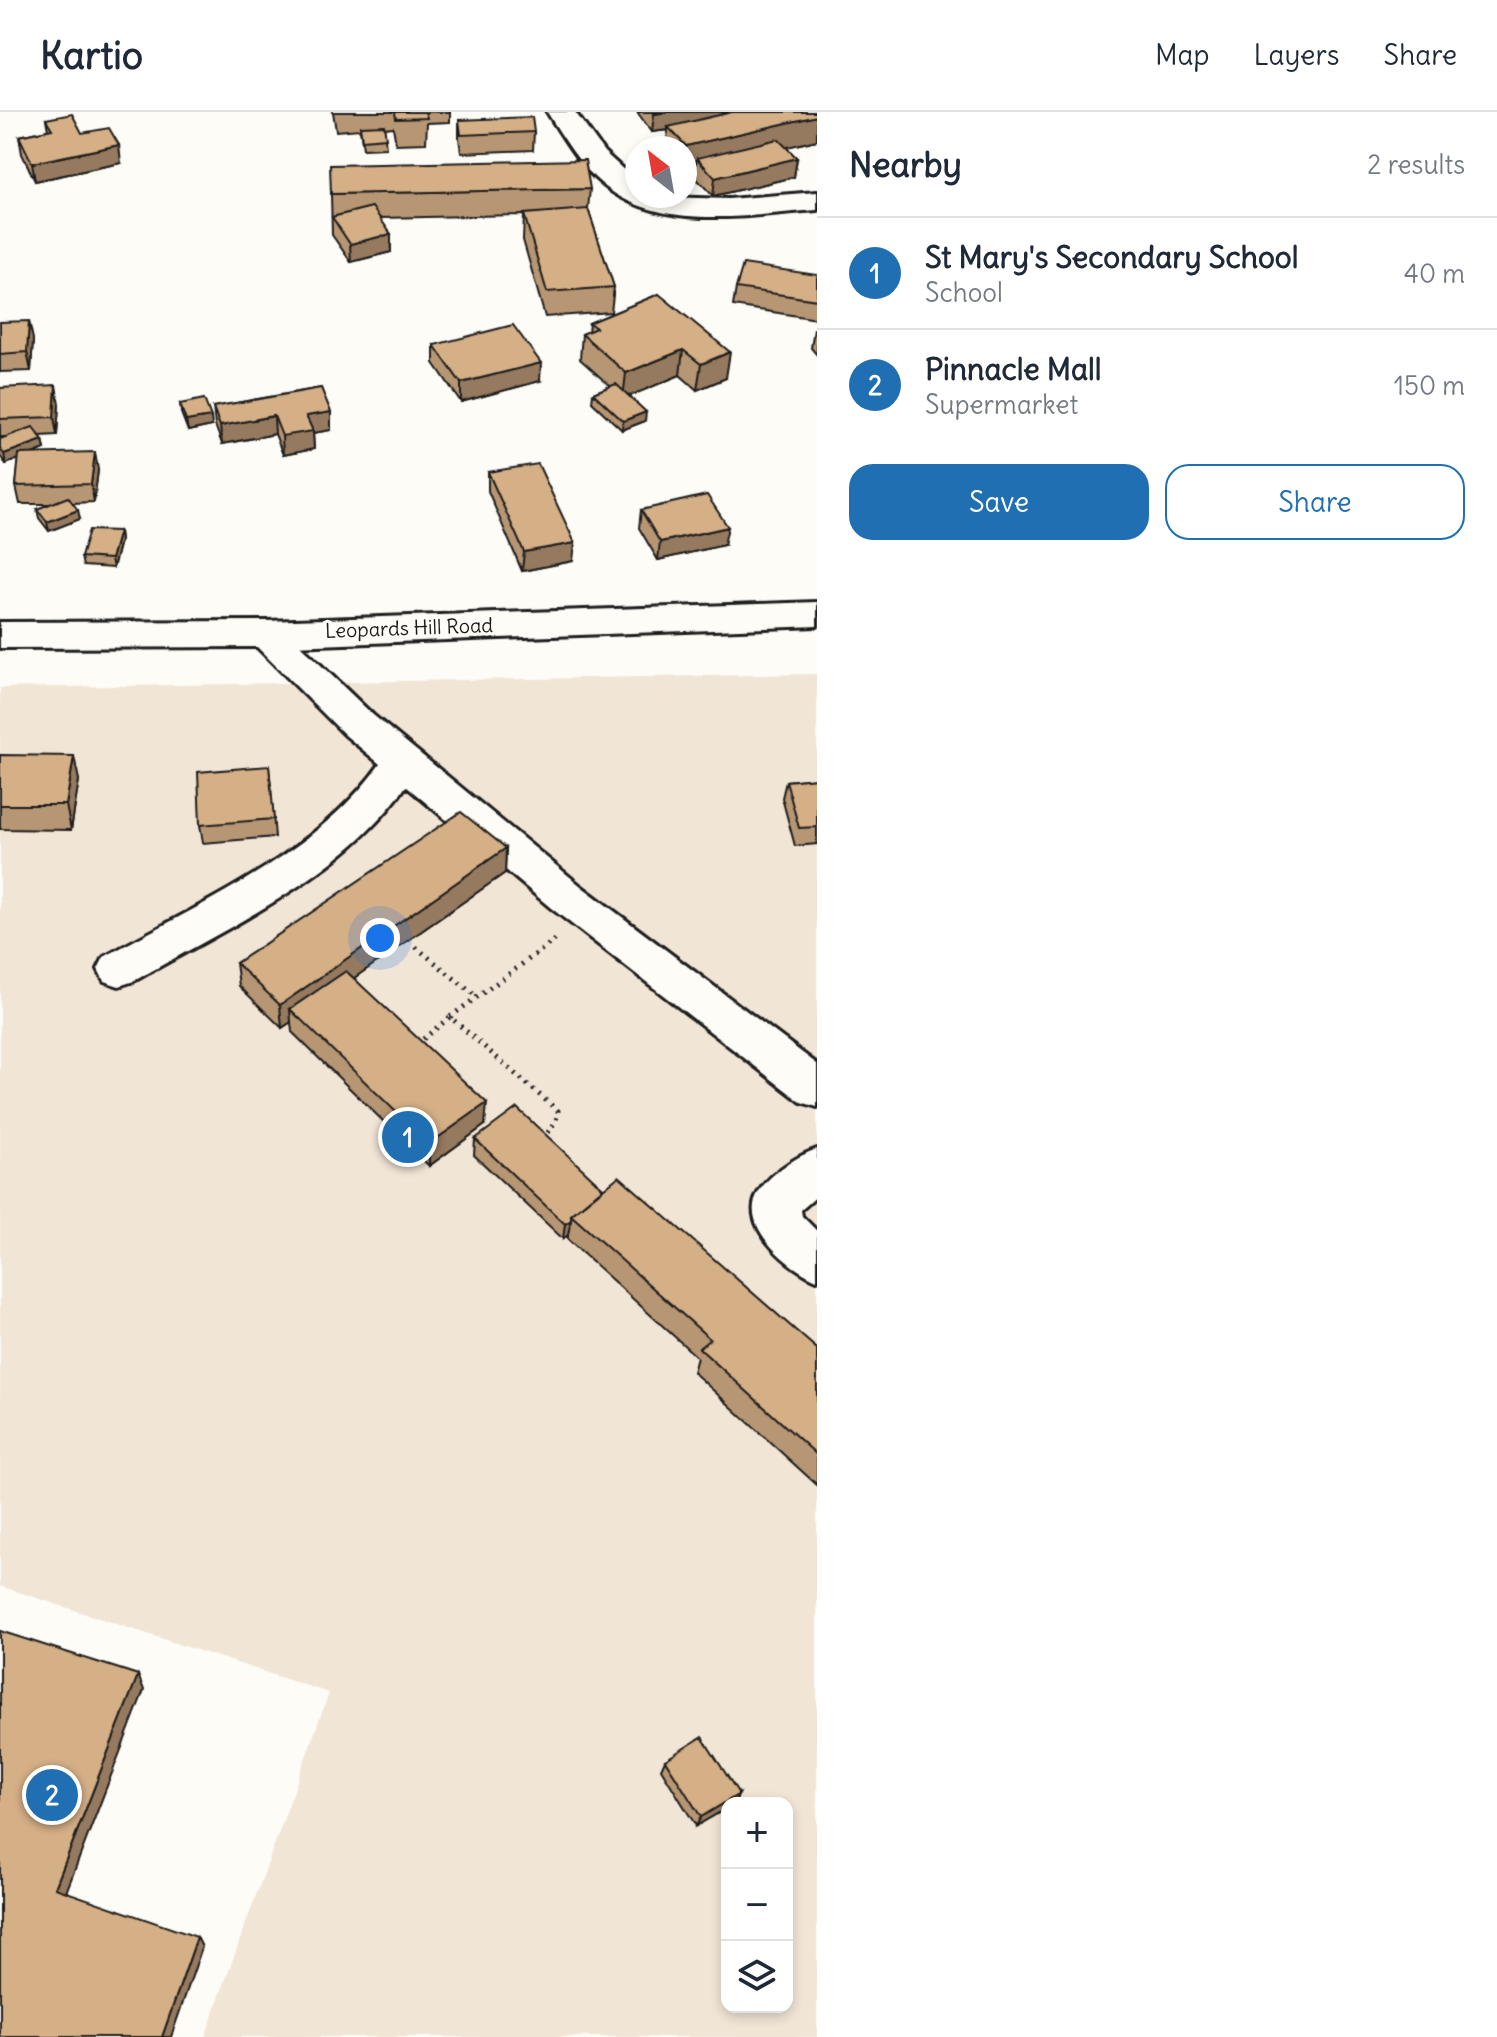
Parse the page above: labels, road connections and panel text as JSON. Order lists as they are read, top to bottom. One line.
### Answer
{"streets":{"main road":["Leopards Hill Road"]},"north":"top left","page":{"header":"Kartio","nav":["Map","Layers","Share"],"heading":["Nearby","2 results"],"list":[{"mark":"1","name":"St Mary's Secondary School","note":"School","value":"40 m"},{"mark":"2","name":"Pinnacle Mall","note":"Supermarket","value":"150 m"}],"buttons":["Save","Share"],"pins":["1","2"],"map_buttons":["+","−"]}}
